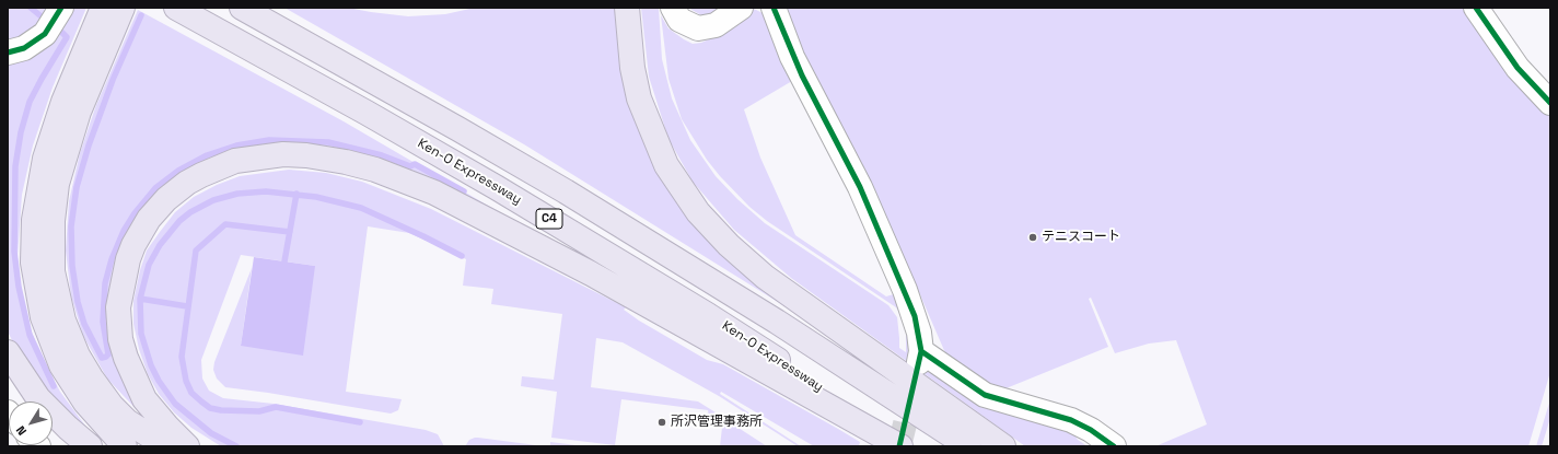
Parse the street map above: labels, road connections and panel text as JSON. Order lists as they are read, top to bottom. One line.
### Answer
{"streets":{"highway":["Ken-O Expressway","C4"]},"places":["テニスコート","所沢管理事務所"],"north":"bottom left"}
